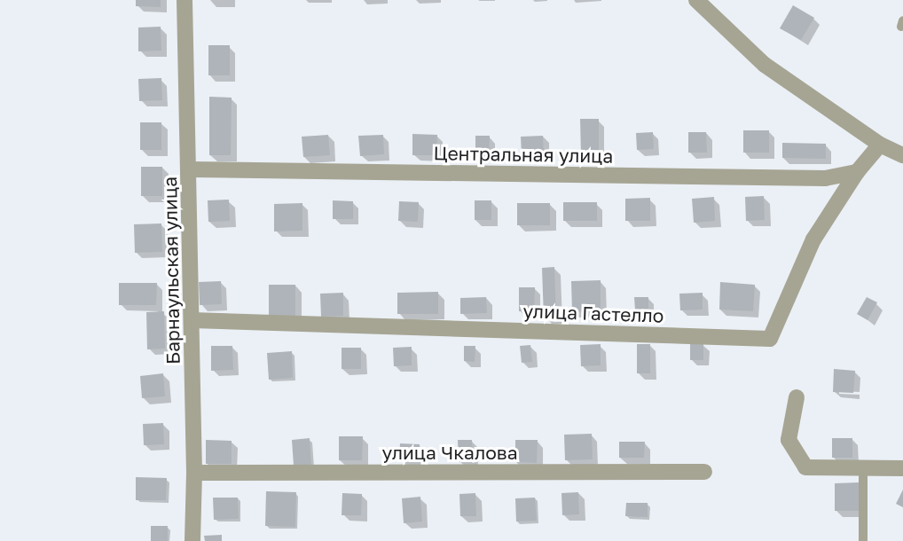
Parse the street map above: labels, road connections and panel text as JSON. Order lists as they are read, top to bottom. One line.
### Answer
{"streets":{"street":["Центральная улица","Барнаульская улица","улица Гастелло","улица Чкалова"]},"crossings":[["Центральная улица","Барнаульская улица"],["Центральная улица","улица Гастелло"],["Барнаульская улица","улица Гастелло"],["Барнаульская улица","улица Чкалова"]]}
